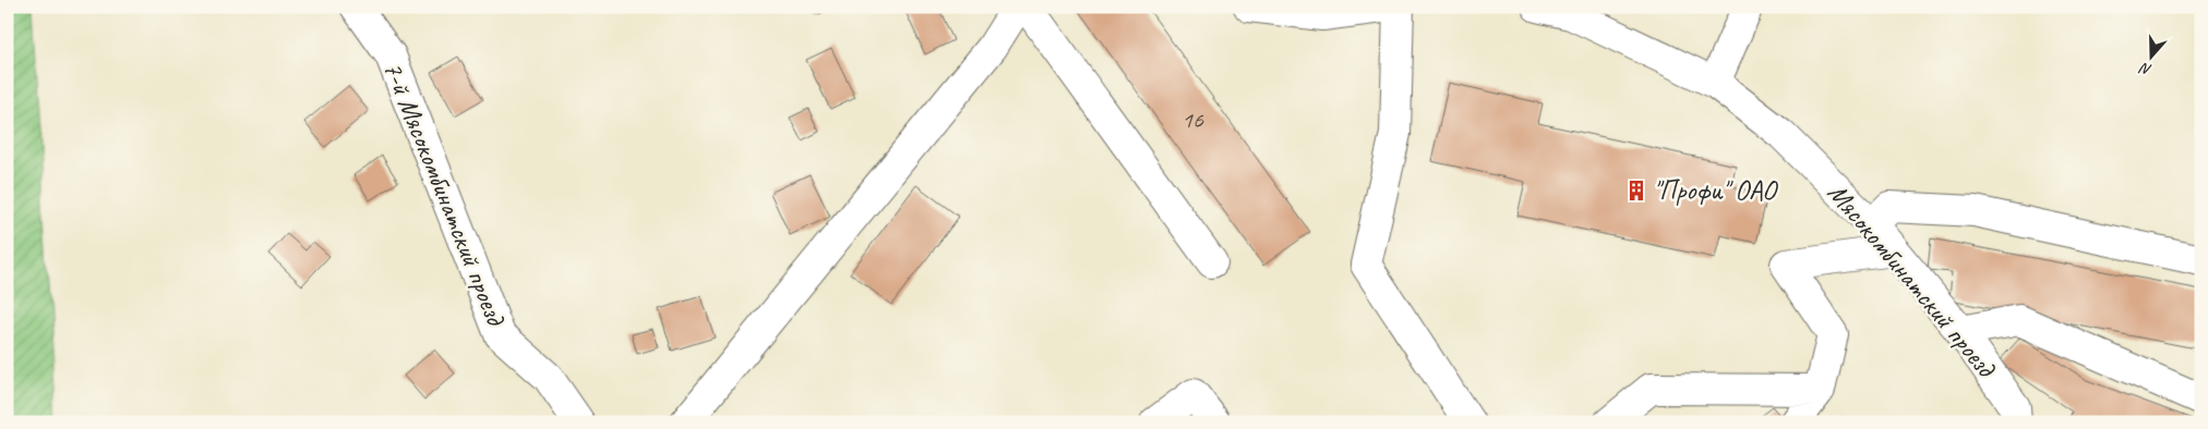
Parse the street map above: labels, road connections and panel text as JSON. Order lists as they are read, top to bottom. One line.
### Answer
{"streets":{"street":["7-й Мясокомбинатский проезд","Мясокомбинатский проезд"]},"places":{"building":["\"Профи\" ОАО"]},"house_numbers":["16"],"north":"bottom"}
